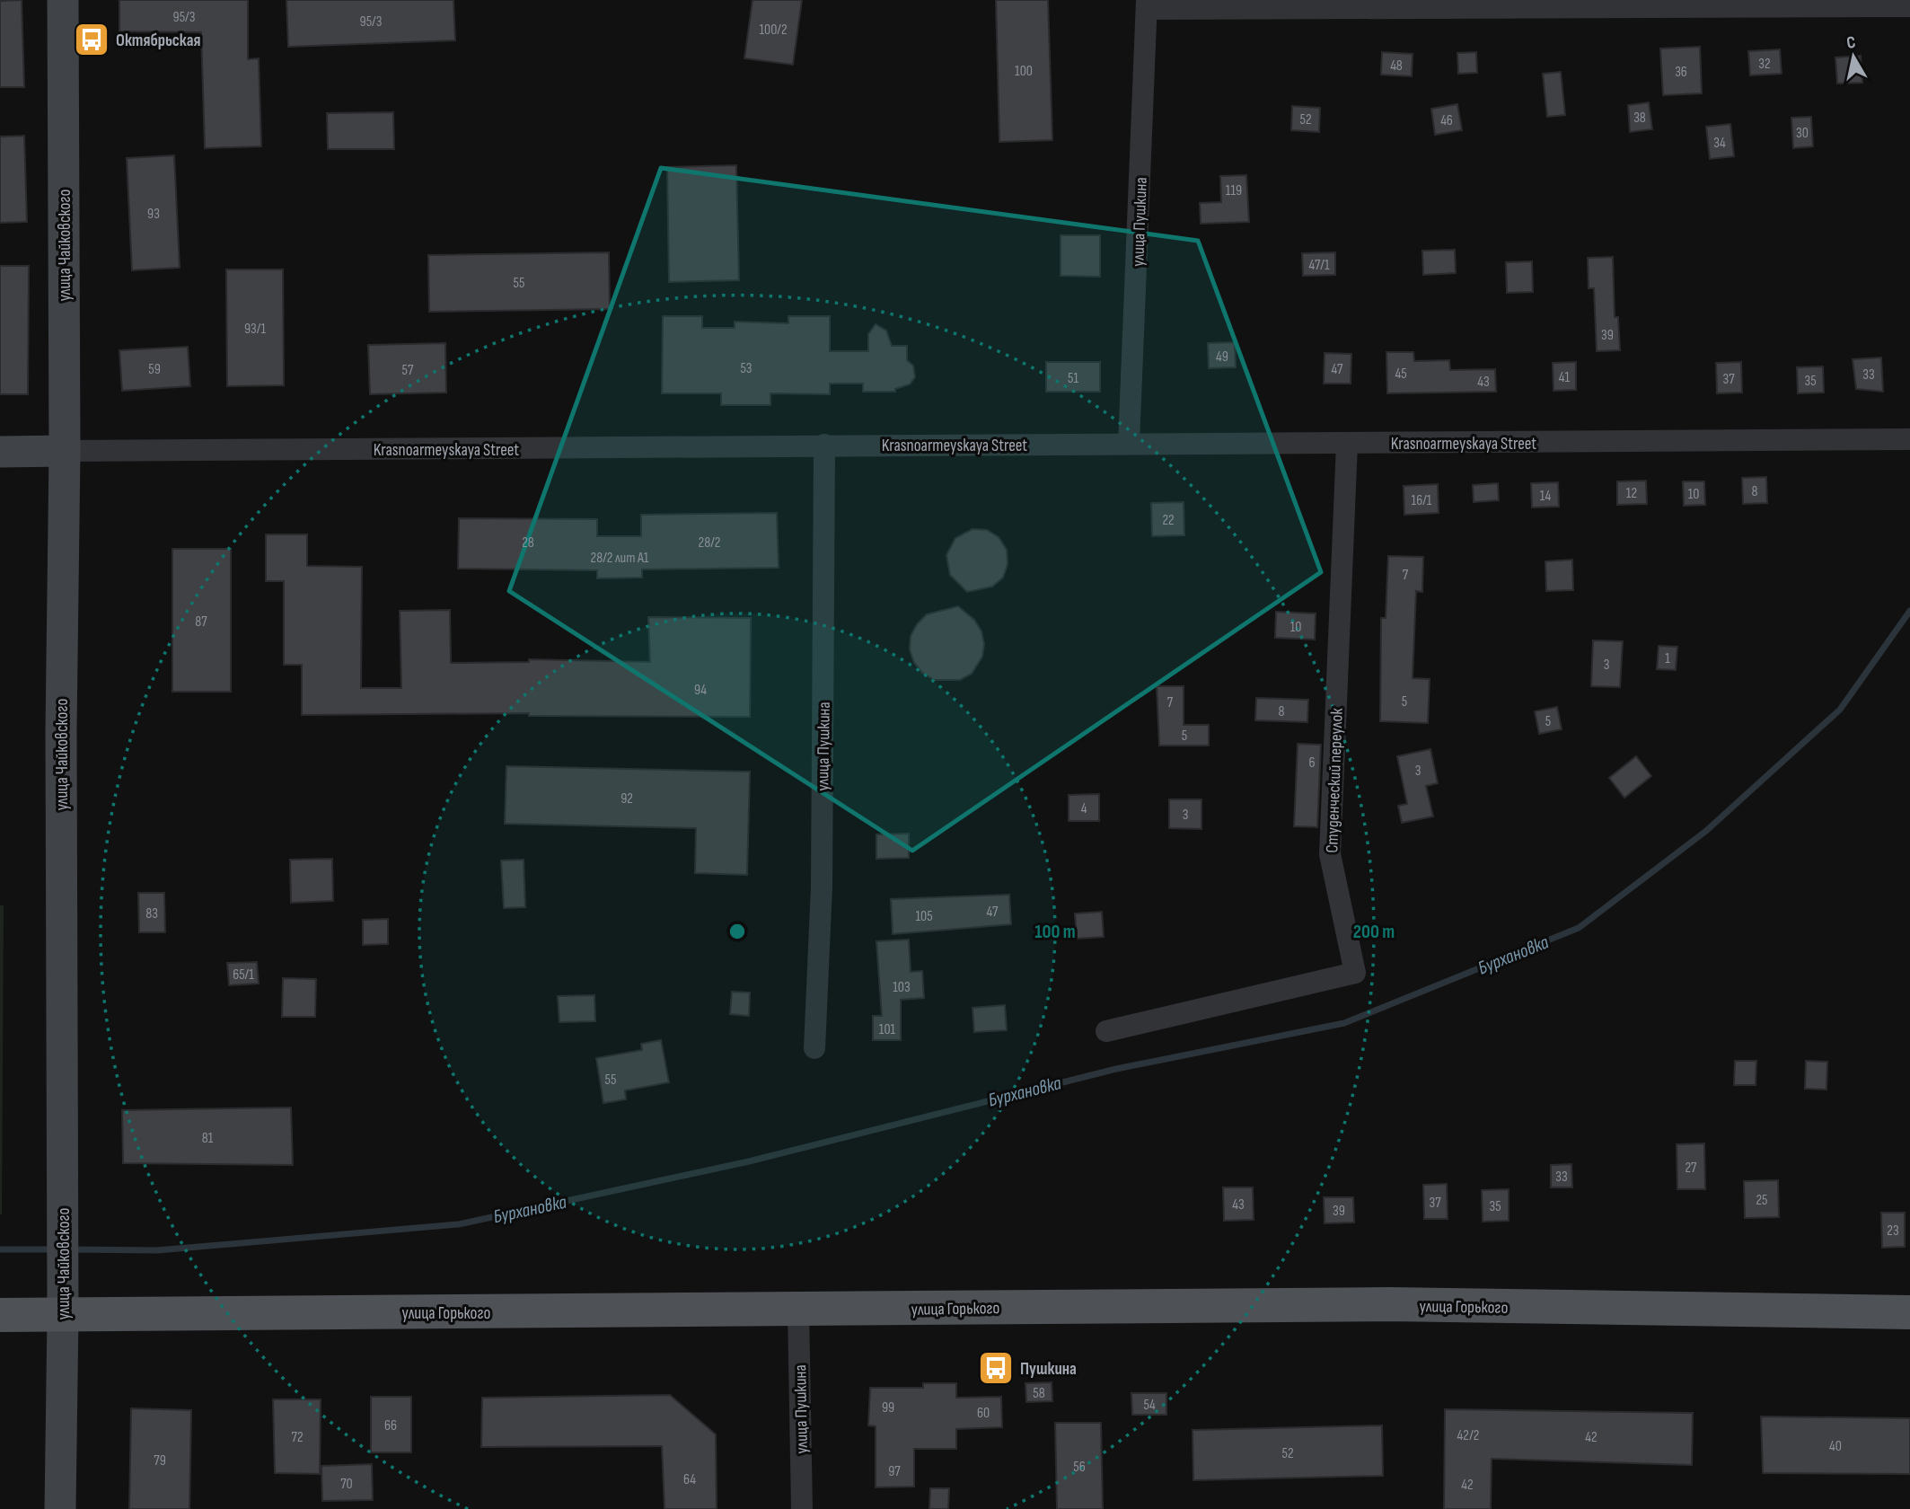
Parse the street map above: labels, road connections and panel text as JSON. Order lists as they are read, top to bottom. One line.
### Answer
{"streets":{"main road":["улица Чайковского","Krasnoarmeyskaya Street","улица Горького"],"street":["улица Пушкина","Студенческий переулок"]},"crossings":[["улица Пушкина","Krasnoarmeyskaya Street"],["улица Пушкина","улица Горького"],["улица Чайковского","Krasnoarmeyskaya Street"],["улица Чайковского","улица Горького"],["Krasnoarmeyskaya Street","Студенческий переулок"]],"water":["Бурхановка"],"places":{"bus stop":["Октябрьская","Пушкина"]},"house_numbers":["95/3","95/3","100/2","32","48","100","36","38","52","46","30","34","119","93","47/1","55","93/1","39","49","53","59","47","57","45","33","41","51","37","35","43","8","12","10","14","16/1","22","28","28/2","28/2 лит А1","7","87","10","1","3","94","5","7","8","5","5","6","3","92","4","3","47","83","105","65/1","103","101","55","81","27","33","25","37","43","35","39","23","58","54","99","60","66","42/2","72","42","40","52","79","56","97","64","70","42"],"north":"top","rings":["100 m","200 m"]}
